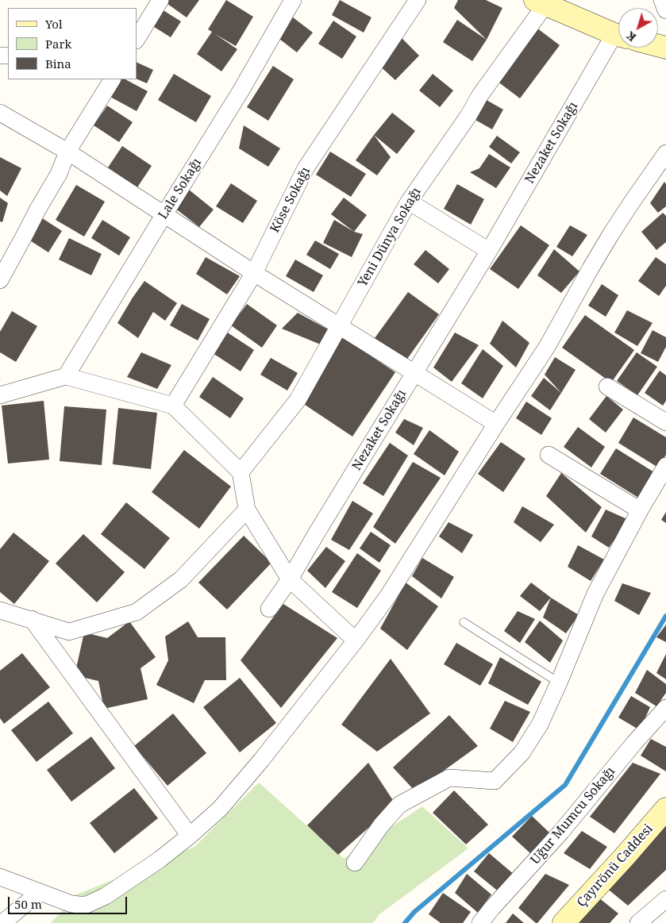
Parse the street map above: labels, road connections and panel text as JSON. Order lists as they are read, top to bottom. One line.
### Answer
{"streets":{"street":["Nezaket Sokağı","Lale Sokağı","Köse Sokağı","Yeni Dünya Sokağı","Uğur Mumcu Sokağı","Çayırönü Caddesi"]},"legend":["Yol","Park","Bina"],"scale_bar":"50 m","north":"bottom left"}
